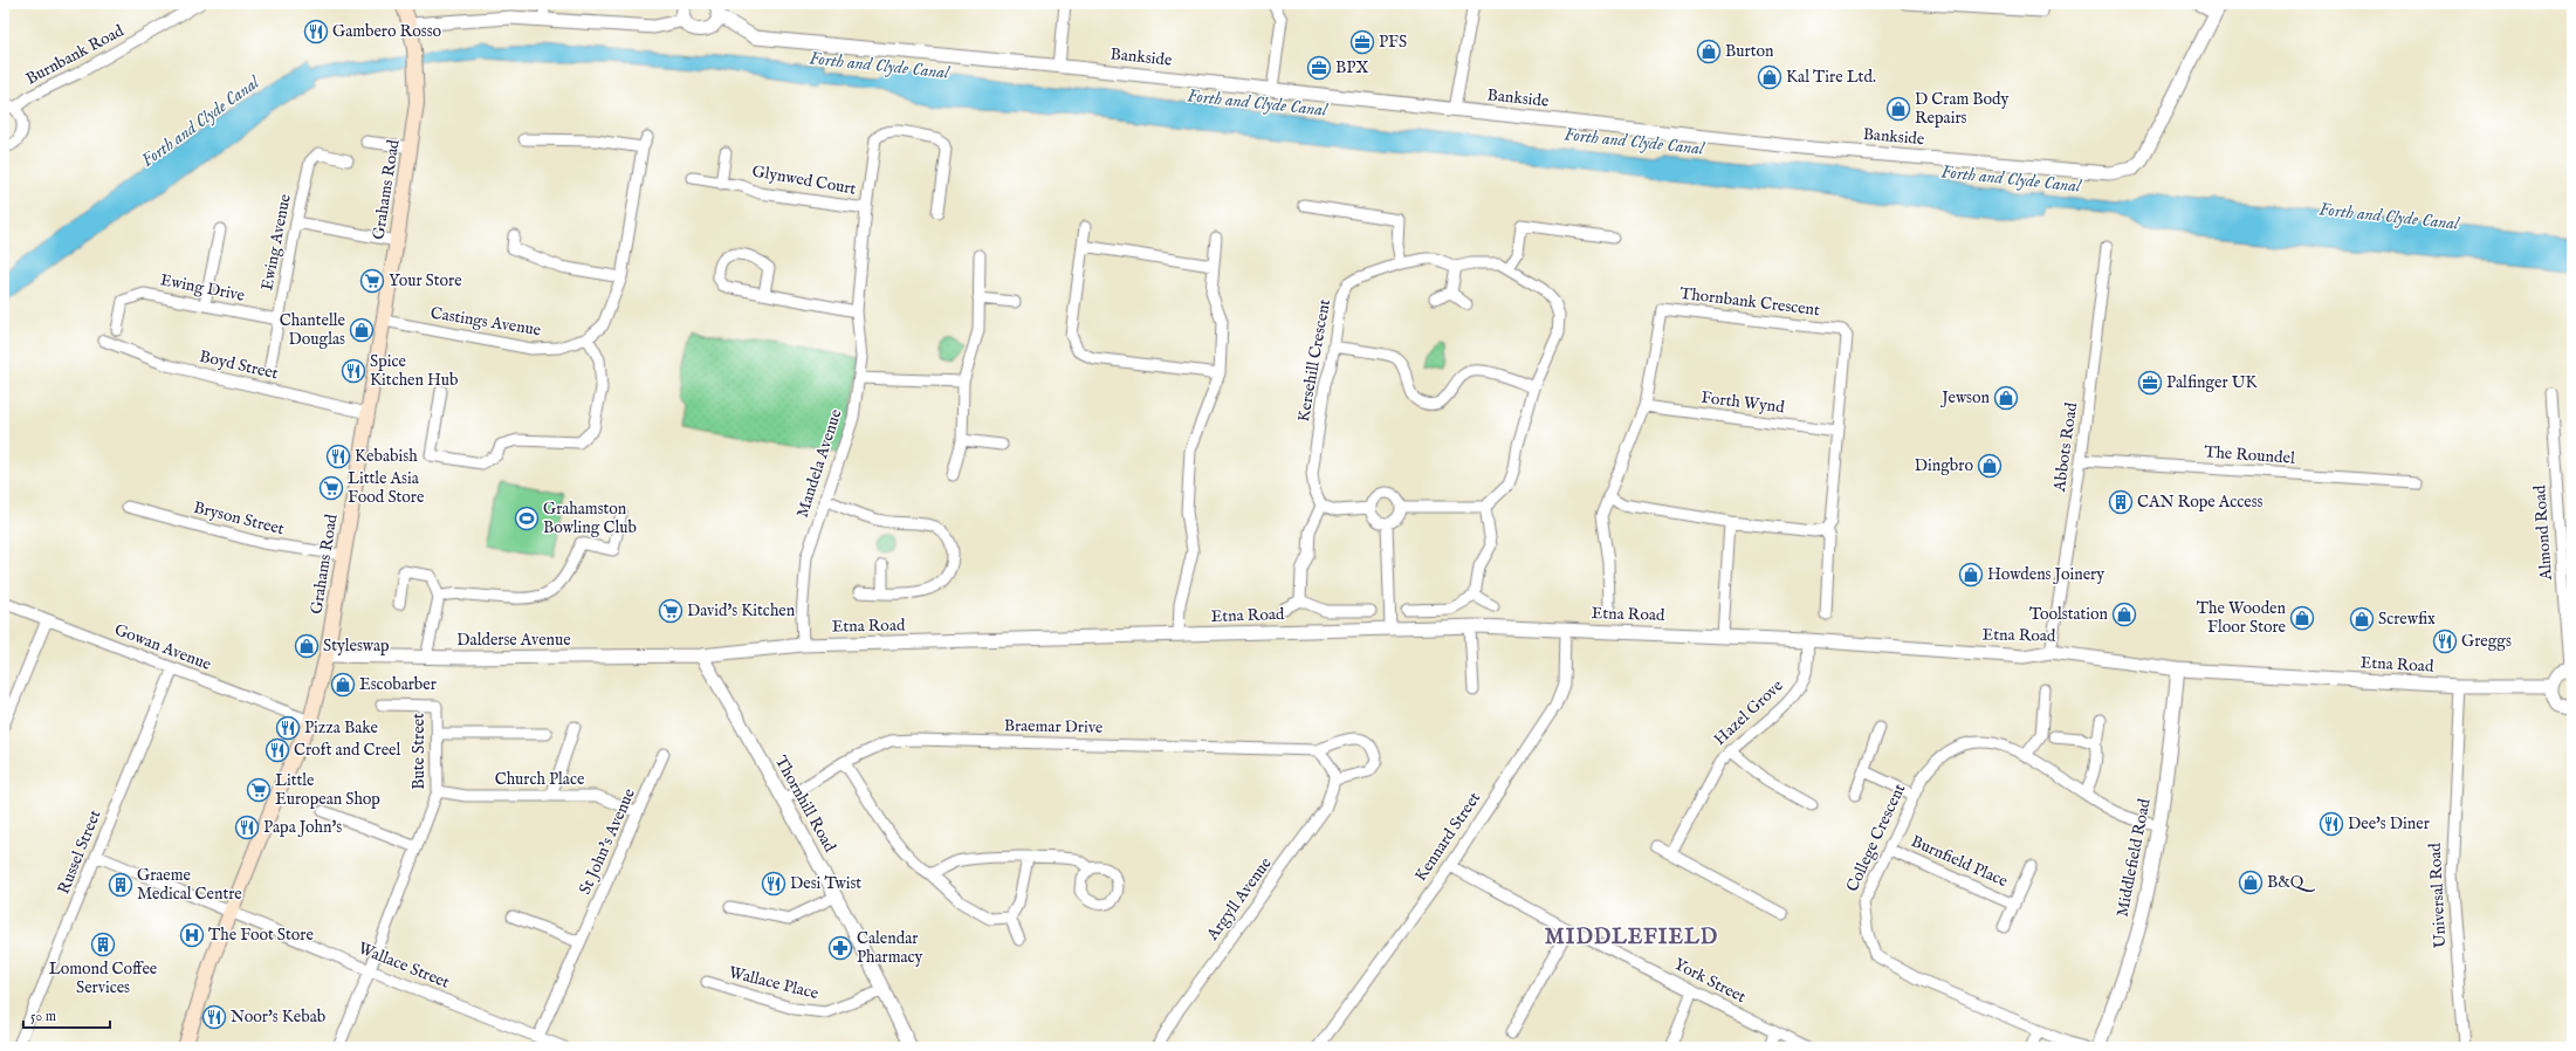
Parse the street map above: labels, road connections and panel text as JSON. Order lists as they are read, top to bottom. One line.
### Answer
{"streets":{"main road":["Grahams Road"],"street":["Burnbank Road","Bankside","Glynwed Court","Ewing Avenue","Ewing Drive","Thornbank Crescent","Castings Avenue","Kersehill Crescent","Boyd Street","Forth Wynd","Abbots Road","The Roundel","Mandela Avenue","Bryson Street","Almond Road","Etna Road","Dalderse Avenue","Gowan Avenue","Hazel Grove","Braemar Drive","Bute Street","Church Place","Thornhill Road","Kennard Street","College Crescent","St John's Avenue","Russel Street","Middlefield Road","Burnfield Place","Universal Road","Argyll Avenue","Wallace Street","York Street","Wallace Place"]},"crossings":[["Glynwed Court","Mandela Avenue"],["Grahams Road","Castings Avenue"],["Grahams Road","Boyd Street"],["Grahams Road","Bryson Street"],["Grahams Road","Dalderse Avenue"],["Grahams Road","Gowan Avenue"],["Grahams Road","Wallace Street"],["Ewing Avenue","Ewing Drive"],["Thornbank Crescent","Forth Wynd"],["Abbots Road","The Roundel"],["Abbots Road","Etna Road"],["Mandela Avenue","Etna Road"],["Etna Road","Dalderse Avenue"],["Etna Road","Hazel Grove"],["Etna Road","Thornhill Road"],["Etna Road","Kennard Street"],["Etna Road","Middlefield Road"],["Etna Road","Universal Road"],["Dalderse Avenue","Thornhill Road"],["Gowan Avenue","Russel Street"],["Braemar Drive","Thornhill Road"],["Bute Street","Church Place"],["Bute Street","Wallace Street"],["Church Place","St John's Avenue"],["Thornhill Road","Wallace Place"],["Kennard Street","York Street"],["College Crescent","Middlefield Road"],["College Crescent","Burnfield Place"],["St John's Avenue","Wallace Street"],["Russel Street","Wallace Street"]],"districts":["MIDDLEFIELD"],"water":["Forth and Clyde Canal"],"places":{"restaurant":["Gambero Rosso","Spice Kitchen Hub","Kebabish","Greggs","Pizza Bake","Croft and Creel","Dee's Diner","Papa John's","Desi Twist","Noor's Kebab"],"office":["PFS","BPX","Palfinger UK"],"shop":["Burton","Kal Tire Ltd.","D Cram Body Repairs","Chantelle Douglas","Jewson","Dingbro","Howdens Joinery","Toolstation","The Wooden Floor Store","Screwfix","Styleswap","Escobarber","B&Q"],"supermarket":["Your Store","Little Asia Food Store","David's Kitchen","Little European Shop"],"building":["CAN Rope Access","Graeme Medical Centre","Lomond Coffee Services"],"sports":["Grahamston Bowling Club"],"hospital":["The Foot Store"],"pharmacy":["Calendar Pharmacy"]},"scale_bar":"50 m"}
